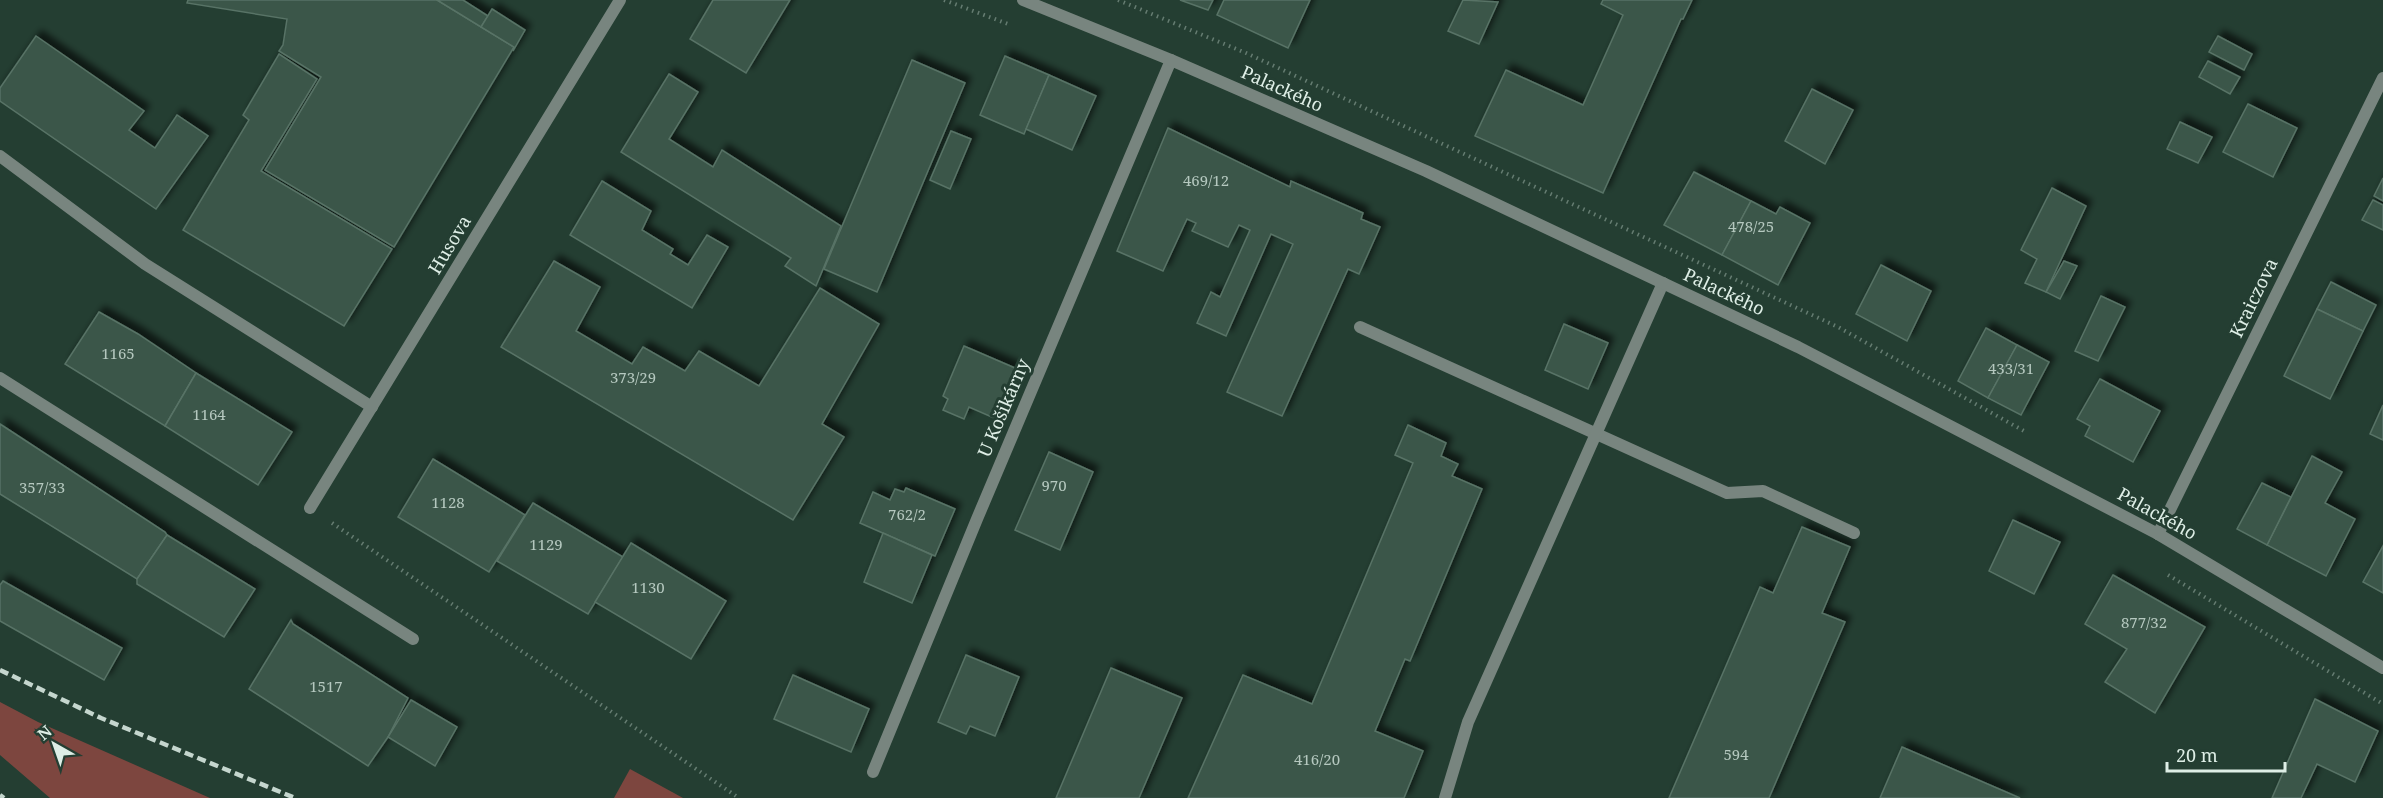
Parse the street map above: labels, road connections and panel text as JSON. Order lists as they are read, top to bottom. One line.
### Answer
{"streets":{"street":["Palackého","Husova","Kraiczova","U Košikárny"]},"crossings":[["Palackého","Kraiczova"],["Palackého","U Košikárny"]],"house_numbers":["469/12","478/25","1165","433/31","373/29","1164","970","357/33","1128","762/2","1129","1130","877/32","1517","594","416/20"],"scale_bar":"20 m","north":"top left"}
